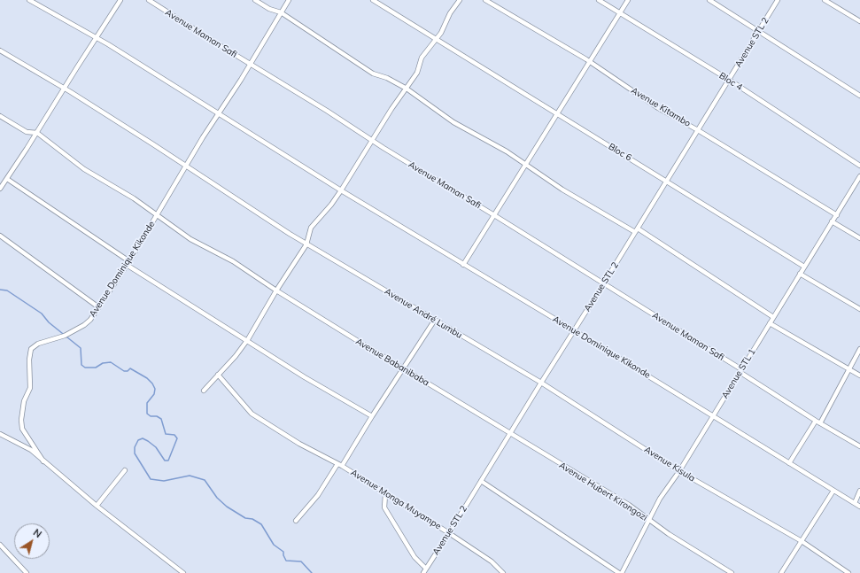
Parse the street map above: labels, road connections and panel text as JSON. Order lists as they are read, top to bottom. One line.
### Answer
{"streets":{"street":["Avenue Maman Safi","Avenue STL 2","Bloc 4","Avenue Kitambo","Bloc 6","Avenue Dominique Kikonde","Avenue André Lumbu","Avenue Babanibaba","Avenue STL 1","Avenue Kisula","Avenue Hubert Kirongozi","Avenue Monga Muyampe"]},"crossings":[["Avenue Maman Safi","Avenue STL 2"],["Avenue Maman Safi","Avenue Dominique Kikonde"],["Avenue Maman Safi","Avenue STL 1"],["Avenue STL 2","Bloc 4"],["Avenue STL 2","Avenue Kitambo"],["Avenue STL 2","Bloc 6"],["Avenue STL 2","Avenue Dominique Kikonde"],["Avenue STL 2","Avenue André Lumbu"],["Avenue STL 2","Avenue Babanibaba"],["Avenue STL 2","Avenue Kisula"],["Avenue STL 2","Avenue Hubert Kirongozi"],["Avenue STL 2","Avenue Monga Muyampe"],["Avenue Kitambo","Avenue STL 1"],["Bloc 6","Avenue STL 1"],["Avenue Dominique Kikonde","Avenue André Lumbu"],["Avenue Dominique Kikonde","Avenue Babanibaba"],["Avenue Dominique Kikonde","Avenue STL 1"],["Avenue André Lumbu","Avenue Kisula"],["Avenue André Lumbu","Avenue Monga Muyampe"],["Avenue Babanibaba","Avenue Hubert Kirongozi"],["Avenue Babanibaba","Avenue Monga Muyampe"],["Avenue STL 1","Avenue Kisula"],["Avenue STL 1","Avenue Hubert Kirongozi"]],"north":"top right"}
